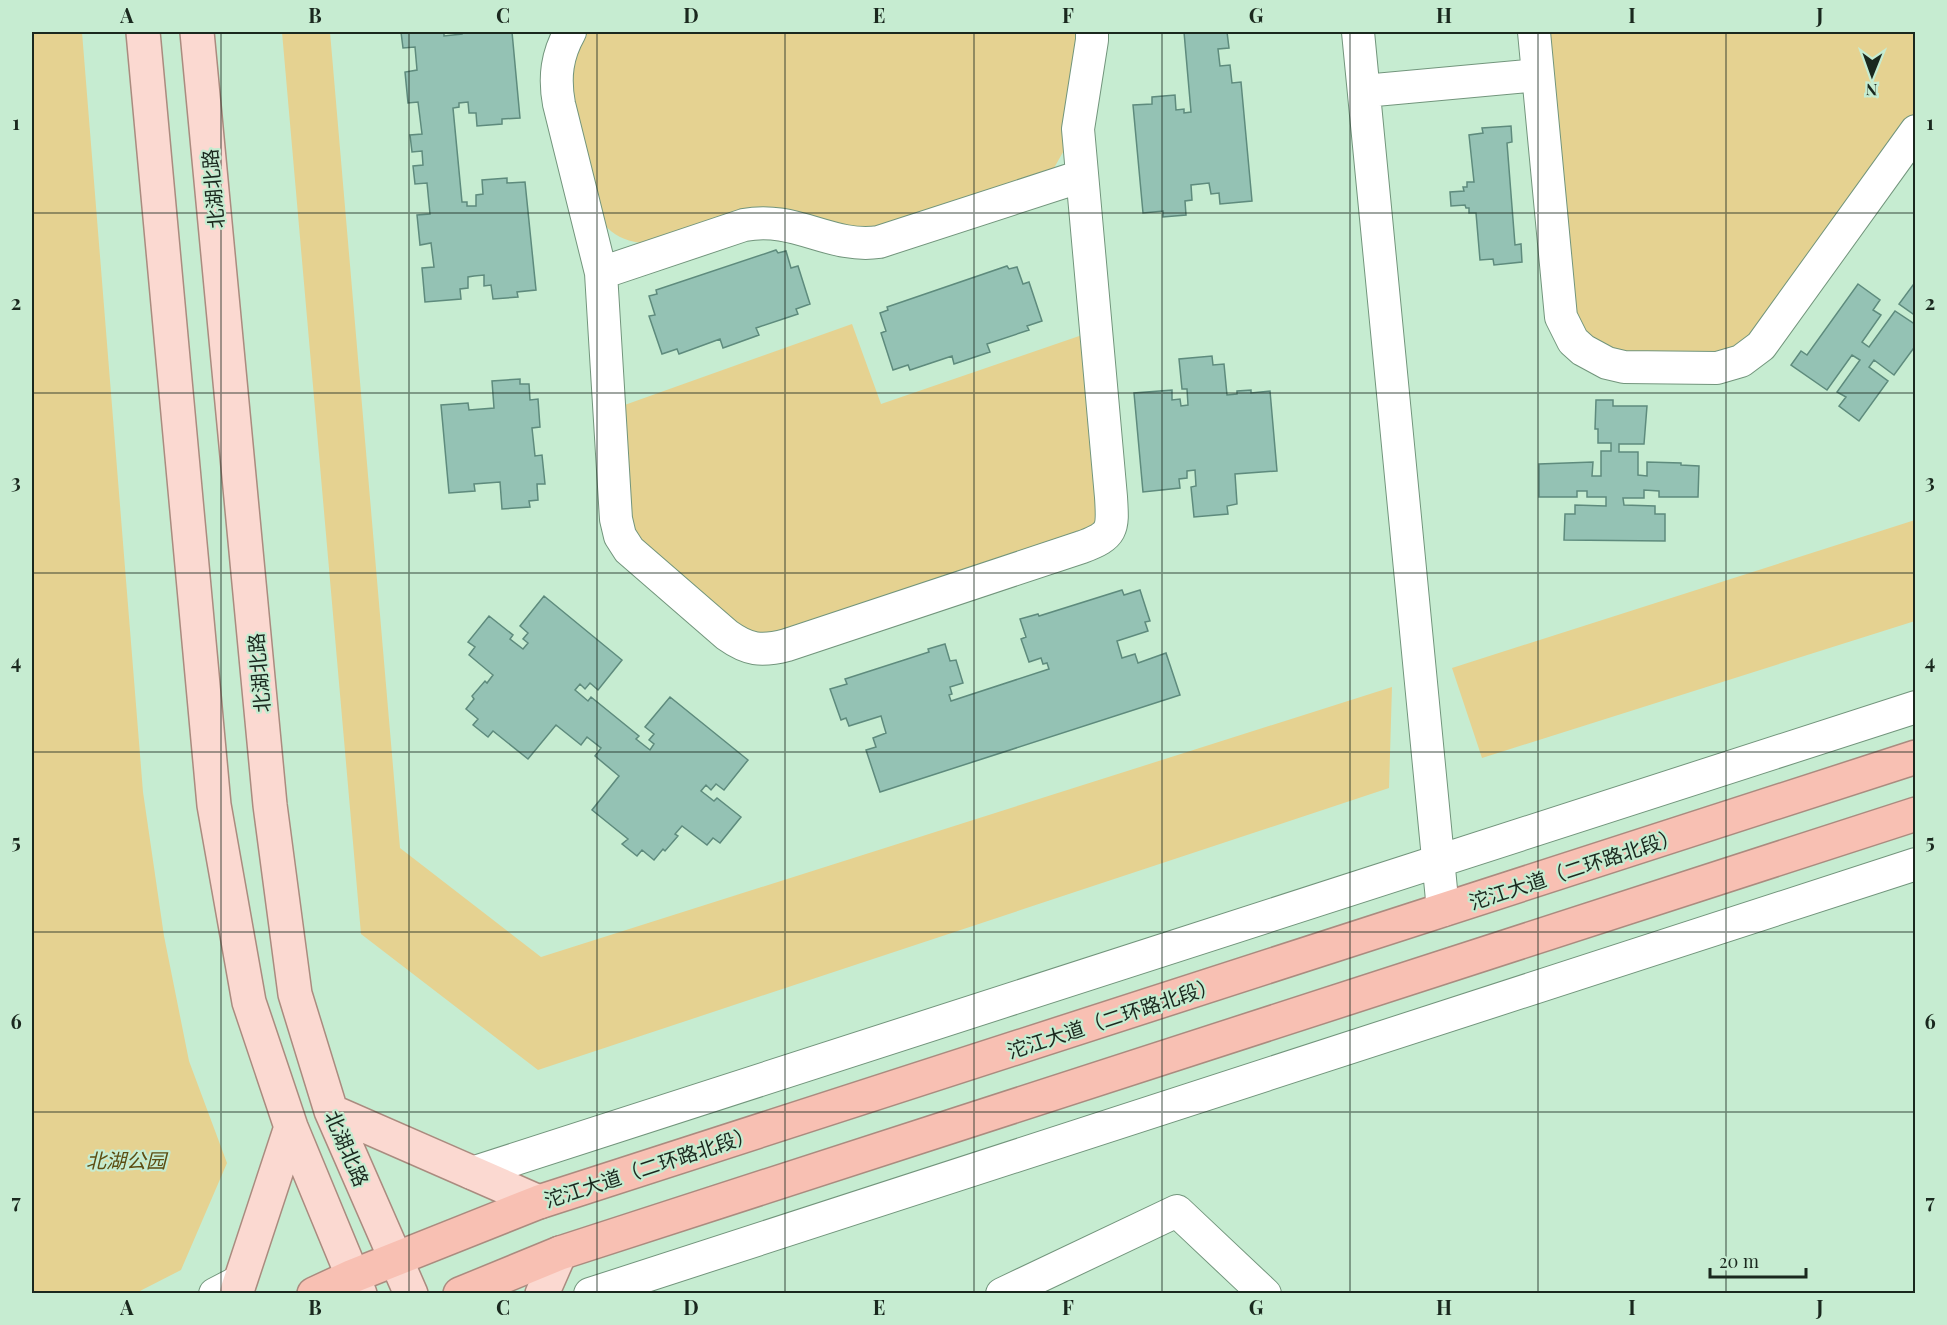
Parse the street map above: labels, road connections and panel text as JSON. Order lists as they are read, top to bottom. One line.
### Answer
{"streets":{"highway":["沱江大道（二环路北段）"],"main road":["北湖北路"]},"crossings":[["北湖北路","沱江大道（二环路北段）"]],"parks":["北湖公园"],"scale_bar":"20 m","north":"bottom","grid":{"columns":["A","B","C","D","E","F","G","H","I","J"],"rows":["1","2","3","4","5","6","7"]}}
